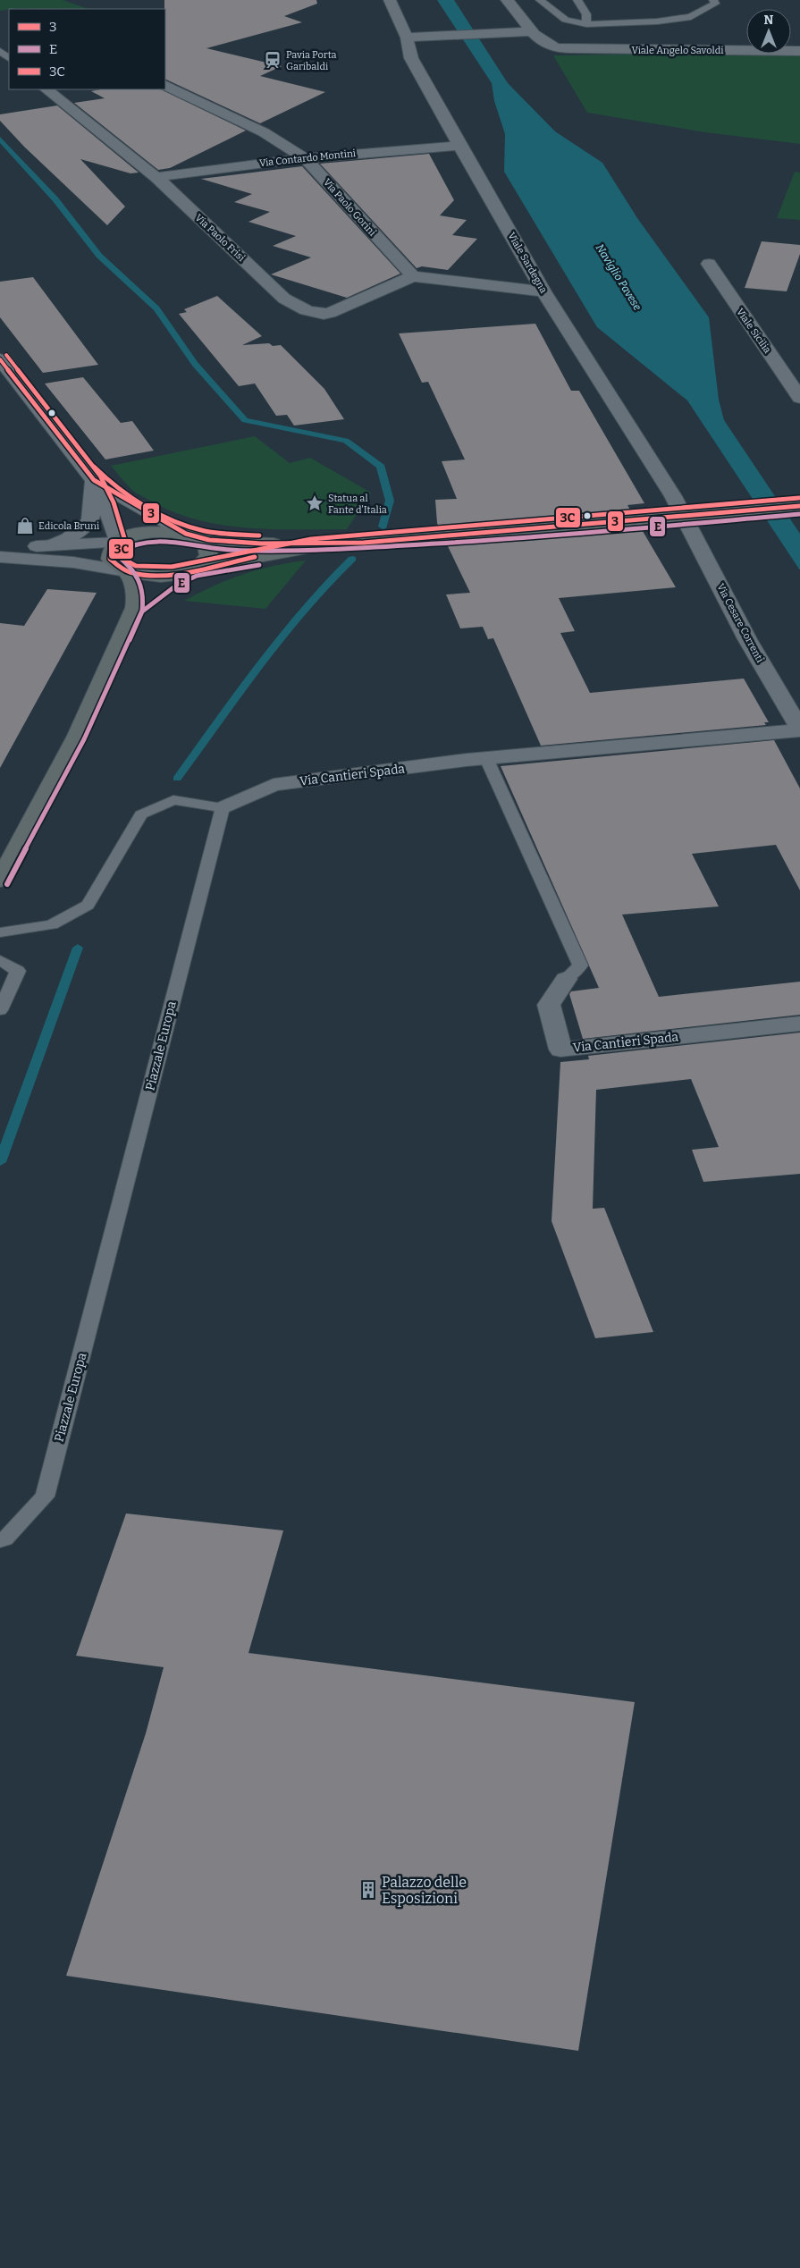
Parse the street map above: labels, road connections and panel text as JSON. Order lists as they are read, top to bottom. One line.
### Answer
{"streets":{"street":["Viale Angelo Savoldi","Via Contardo Montini","Via Paolo Gorini","Via Paolo Frisi","Viale Sardegna","Viale Sicilia","Via Cesare Correnti","Via Cantieri Spada"],"lane":["Piazzale Europa"]},"crossings":[["Via Contardo Montini","Via Paolo Gorini"],["Via Contardo Montini","Via Paolo Frisi"],["Via Contardo Montini","Viale Sardegna"],["Via Paolo Gorini","Via Paolo Frisi"],["Viale Sardegna","Via Cesare Correnti"],["Via Cesare Correnti","Via Cantieri Spada"],["Via Cantieri Spada","Piazzale Europa"]],"water":["Naviglio Pavese"],"places":{"station":["Pavia Porta Garibaldi"],"place":["Statua al Fante d'Italia"],"shop":["Edicola Bruni"],"building":["Palazzo delle Esposizioni"]},"lines":["transit line 3C","transit line 3","transit line E"],"legend":["3","E","3C"],"north":"top"}
